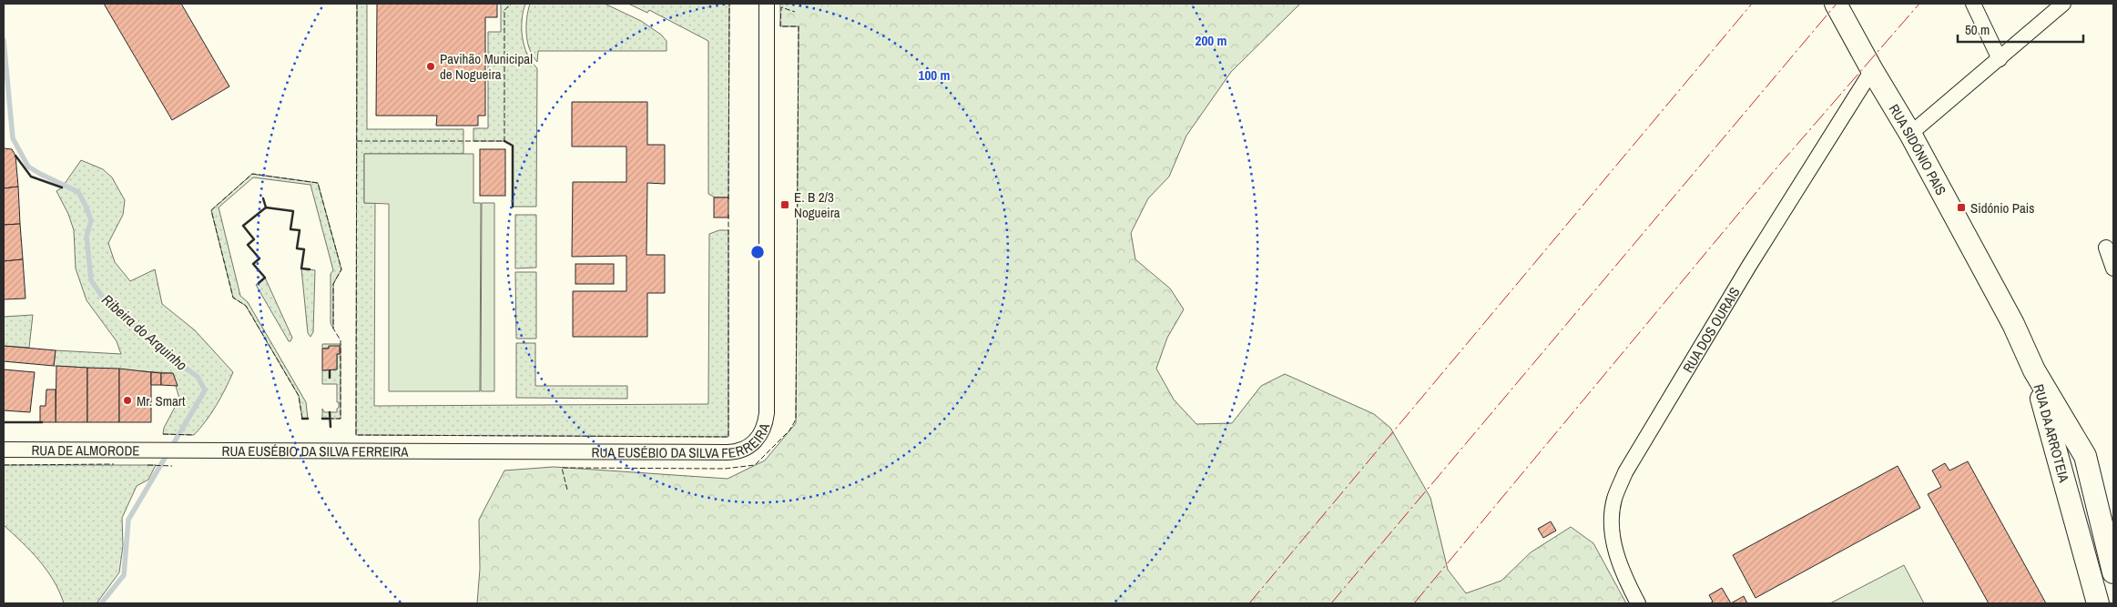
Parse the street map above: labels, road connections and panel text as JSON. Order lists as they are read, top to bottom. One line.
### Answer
{"streets":{"main road":["RUA SIDÓNIO PAIS","RUA DA ARROTEIA"],"street":["RUA DOS OURAIS","RUA EUSÉBIO DA SILVA FERREIRA","RUA DE ALMORODE"]},"crossings":[["RUA SIDÓNIO PAIS","RUA DOS OURAIS"],["RUA SIDÓNIO PAIS","RUA DA ARROTEIA"],["RUA EUSÉBIO DA SILVA FERREIRA","RUA DE ALMORODE"]],"water":["Ribeira do Arquinho"],"places":{"other":["Pavihão Municipal de Nogueira","Mr. Smart"],"transit":["E. B 2/3 Nogueira","Sidónio Pais"]},"scale_bar":"50 m","rings":["200 m","100 m"]}
